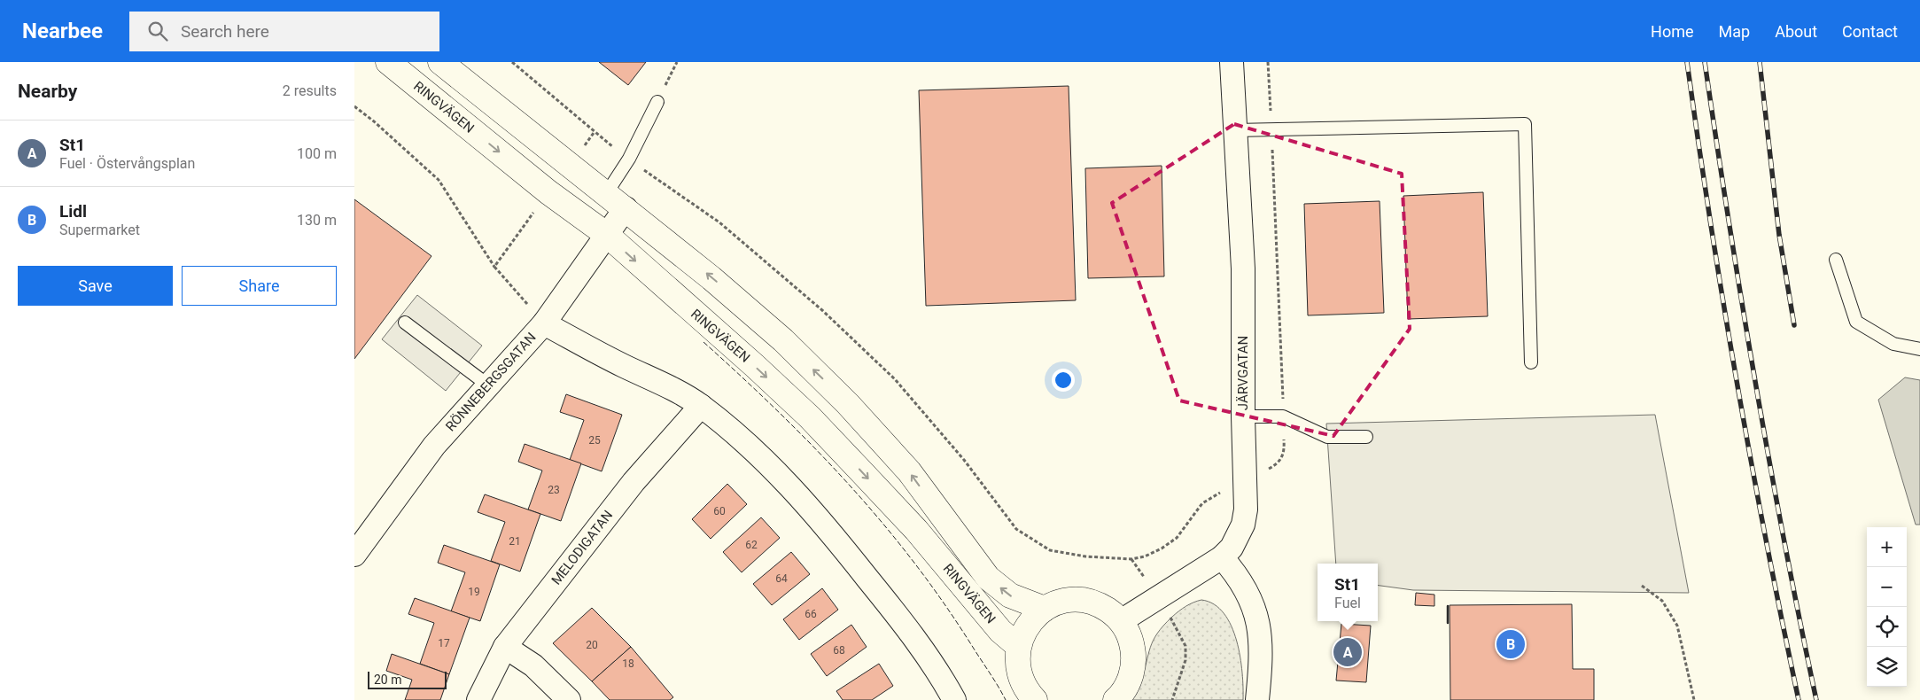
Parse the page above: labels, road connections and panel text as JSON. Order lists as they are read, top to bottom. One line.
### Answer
{"streets":{"main road":["RINGVÄGEN"],"street":["JÄRVGATAN","RÖNNEBERGSGATAN","MELODIGATAN"]},"crossings":[["RINGVÄGEN","RÖNNEBERGSGATAN"]],"house_numbers":["25","23","60","21","62","64","19","66","17","20","68","18"],"scale_bar":"20 m","page":{"header":"Nearbee","search":"Search here","nav":["Home","Map","About","Contact"],"heading":["Nearby","2 results"],"list":[{"mark":"A","name":"St1","note":"Fuel · Östervångsplan","value":"100 m"},{"mark":"B","name":"Lidl","note":"Supermarket","value":"130 m"}],"buttons":["Save","Share"],"map_buttons":["+","−"],"popup":["St1","Fuel"],"pins":["B","A"],"scale":"20 m"}}
